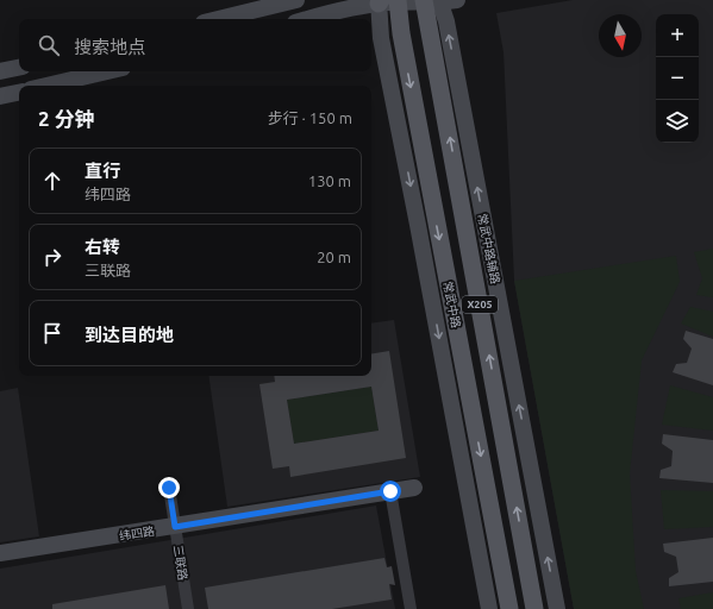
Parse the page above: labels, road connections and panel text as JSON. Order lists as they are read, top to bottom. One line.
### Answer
{"streets":{"main road":["常武中路","X205"],"street":["常武中路辅路","纬四路","三联路"]},"crossings":[["常武中路辅路","X205"],["纬四路","三联路"]],"north":"bottom","page":{"map_buttons":["+","−"],"search":"搜索地点","heading":["2 分钟","步行 · 150 m"],"list":[["直行","纬四路","130 m"],["右转","三联路","20 m"],"到达目的地"]}}
